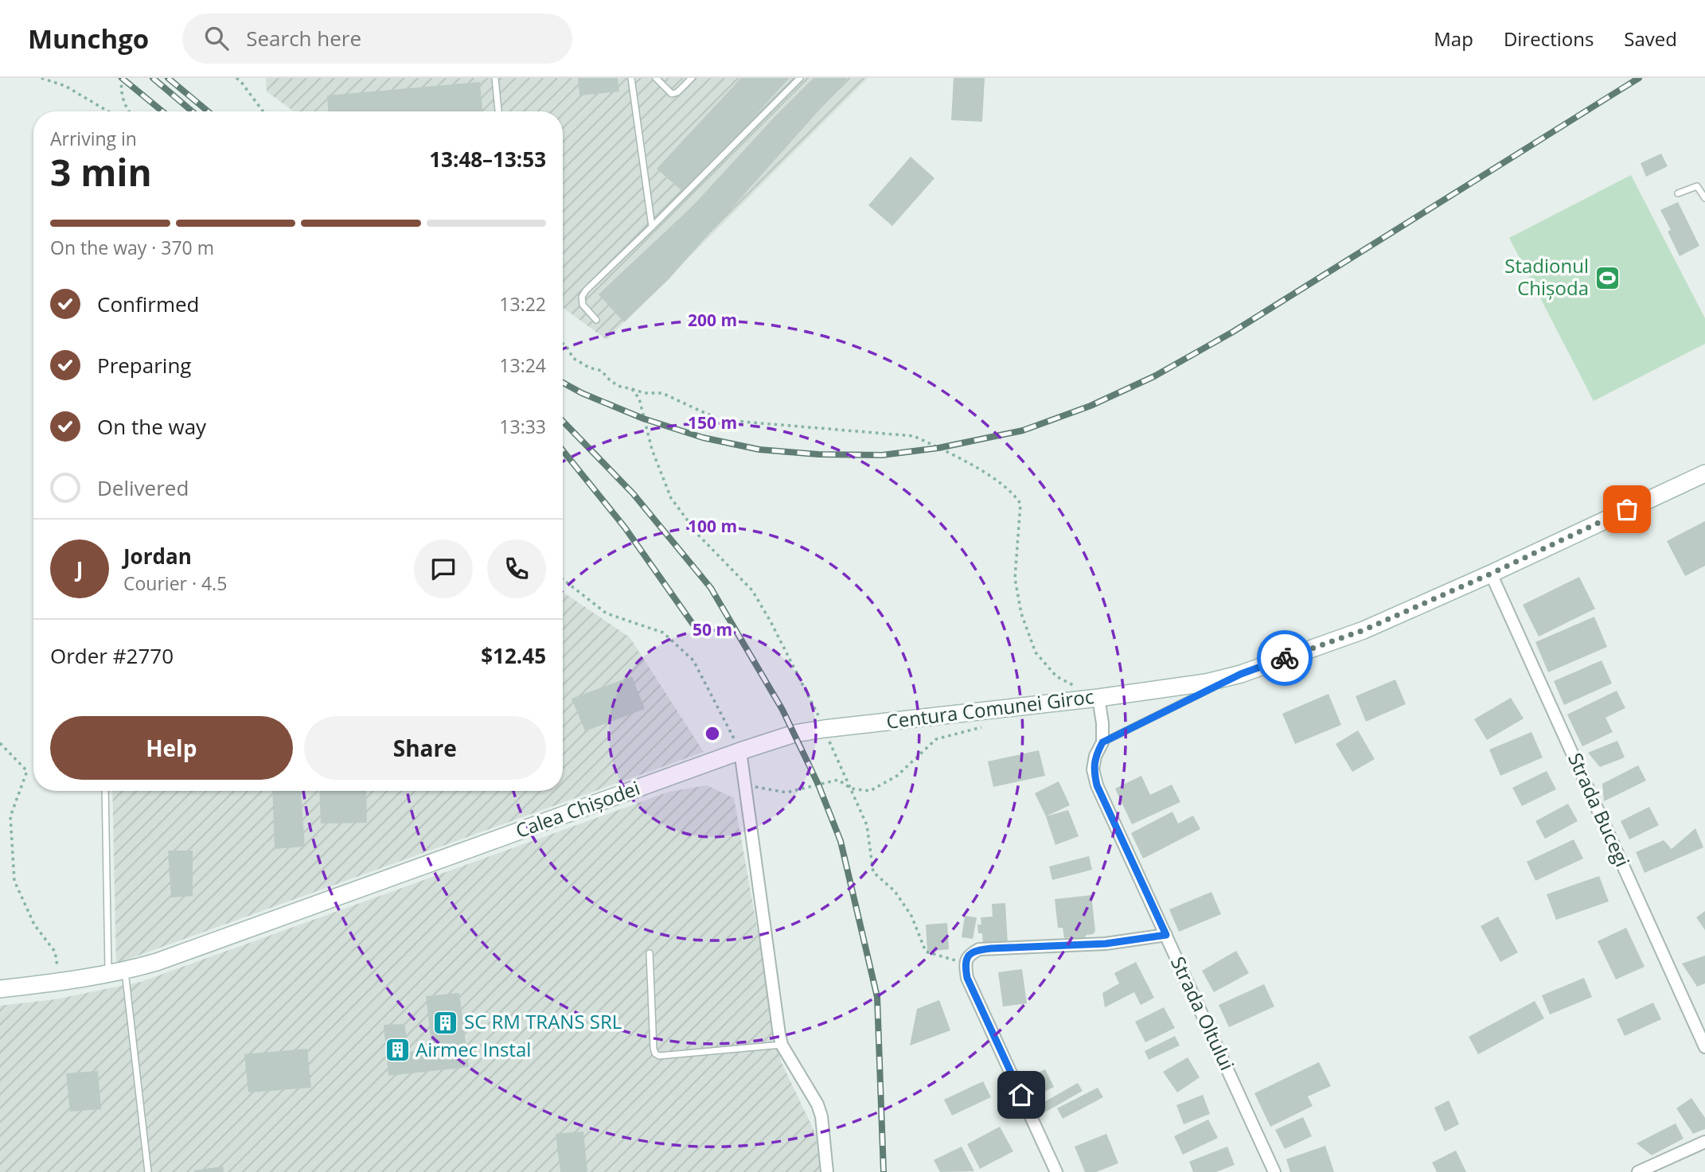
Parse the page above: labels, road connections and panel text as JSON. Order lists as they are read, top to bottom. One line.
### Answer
{"streets":{"main road":["Centura Comunei Giroc","Calea Chișodei"],"street":["Strada Bucegi","Strada Oltului"]},"crossings":[["Centura Comunei Giroc","Calea Chișodei"],["Centura Comunei Giroc","Strada Bucegi"],["Centura Comunei Giroc","Strada Oltului"]],"places":{"sports":["Stadionul Chișoda"],"building":["SC RM TRANS SRL","Airmec Instal"]},"page":{"header":"Munchgo","search":"Search here","nav":["Map","Directions","Saved"],"heading":["3 min","Arriving in","13:48–13:53"],"panel":["Jordan","Courier · 4.5","Order #2770","$12.45"],"bar":"On the way · 370 m","list":[["Confirmed","13:22"],["Preparing","13:24"],["On the way","13:33"],"Delivered"],"round":"J","buttons":["Help","Share"]},"rings":["200 m","150 m","100 m","50 m"]}
